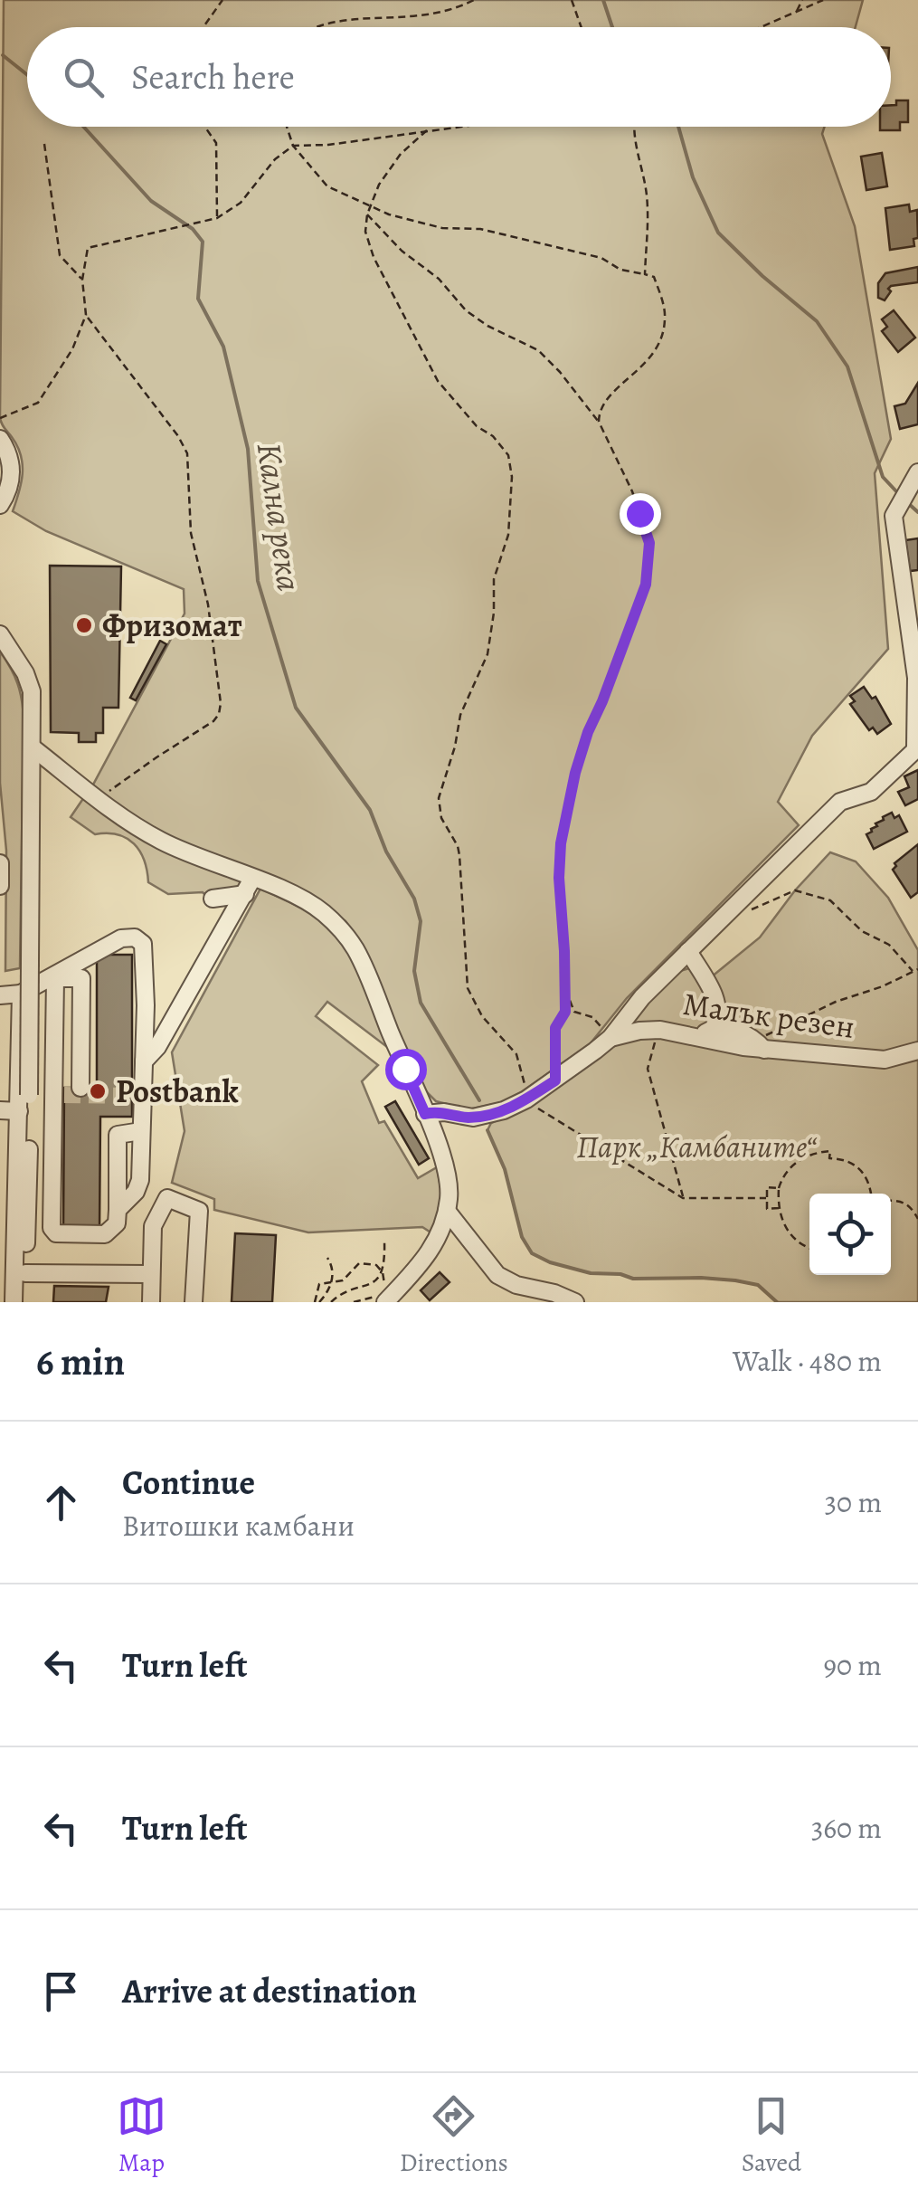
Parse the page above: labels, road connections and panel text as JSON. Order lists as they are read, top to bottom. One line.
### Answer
{"streets":{"street":["Малък резен"]},"water":["Кална река"],"parks":["Парк „Камбаните“"],"places":["Фризомат","Postbank"],"page":{"search":"Search here","heading":["6 min","Walk · 480 m"],"list":[["Continue","Витошки камбани","30 m"],["Turn left","90 m"],["Turn left","360 m"],"Arrive at destination"],"nav":["Map","Directions","Saved"]}}
